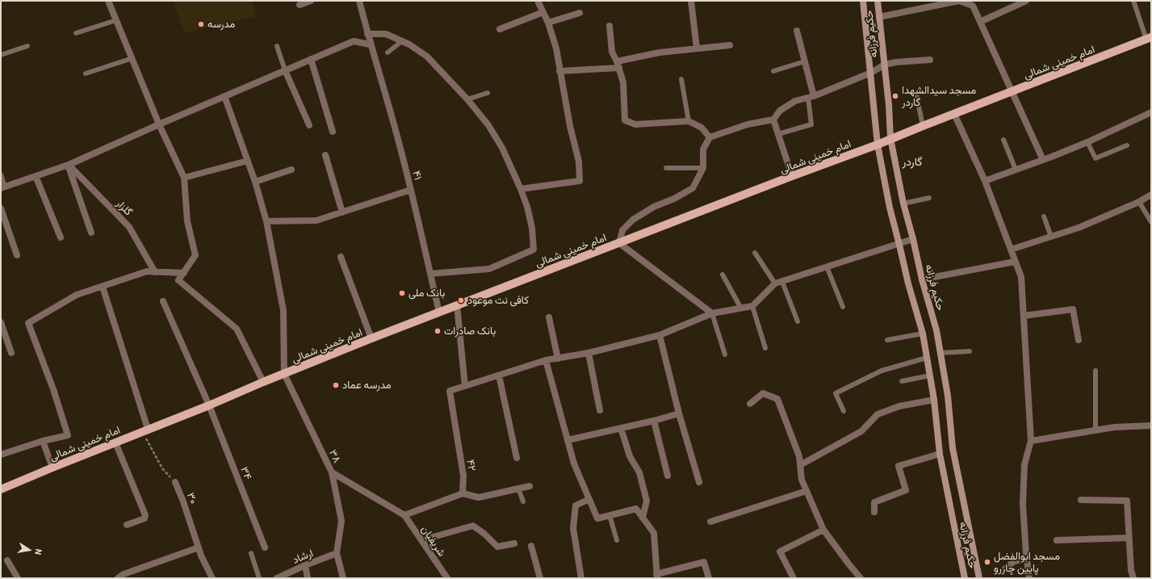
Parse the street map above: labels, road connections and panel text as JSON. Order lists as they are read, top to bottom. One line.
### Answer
{"streets":{"main road":["امام خمینی شمالی"],"street":["حکیم فرزانه","۴۱","گلزار","۳۸","۴۲","۳۴","۳۰","شریفیان","ارشاد"]},"crossings":[["حکیم فرزانه","امام خمینی شمالی"],["امام خمینی شمالی","۴۱"],["امام خمینی شمالی","۳۸"],["امام خمینی شمالی","۳۴"],["امام خمینی شمالی","۳۰"],["۳۸","ارشاد"]],"districts":["گاردر"],"places":["مدرسه","مسجد سیدالشهدا گاردر","بانک ملی","کافی نت موعود","بانک صادرات","مدرسه عماد","مسجد ابوالفضل پایین چاررو"],"north":"right"}
